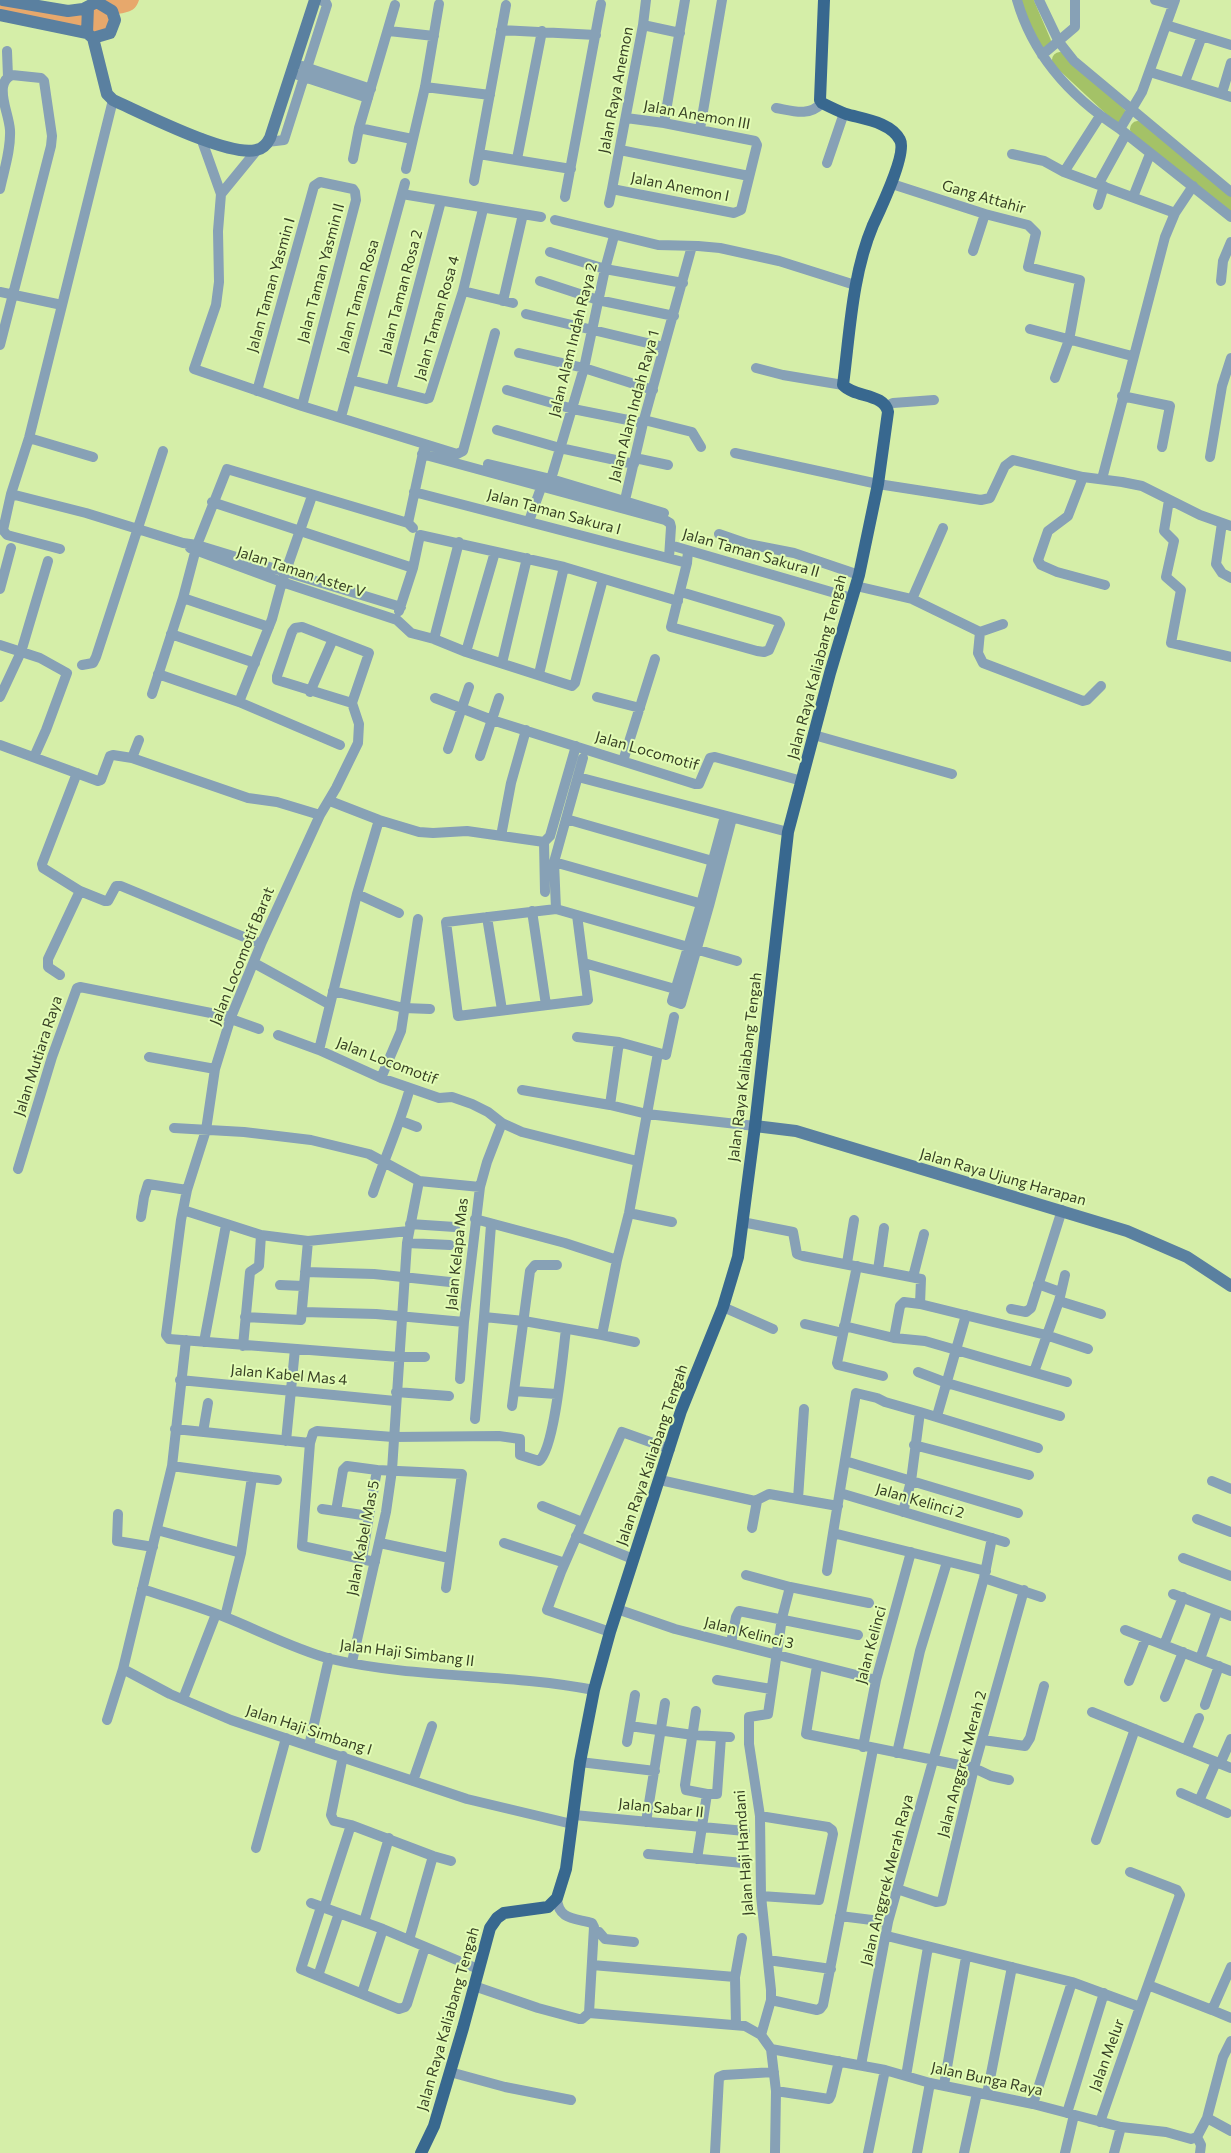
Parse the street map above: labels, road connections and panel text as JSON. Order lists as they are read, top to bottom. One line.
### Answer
{"streets":{"main road":["Jalan Raya Kaliabang Tengah"],"street":["Jalan Raya Anemon","Jalan Anemon III","Jalan Anemon I","Gang Attahir","Jalan Taman Yasmin II","Jalan Taman Yasmin I","Jalan Taman Rosa 2","Jalan Taman Rosa","Jalan Taman Rosa 4","Jalan Alam Indah Raya 2","Jalan Alam Indah Raya 1","Jalan Taman Sakura I","Jalan Taman Sakura II","Jalan Taman Aster V","Jalan Locomotif","Jalan Locomotif Barat","Jalan Mutiara Raya","Jalan Raya Ujung Harapan","Jalan Kelapa Mas","Jalan Kabel Mas 4","Jalan Kelinci 2","Jalan Kabel Mas 5","Jalan Kelinci 3","Jalan Kelinci","Jalan Haji Simbang II","Jalan Haji Simbang I","Jalan Anggrek Merah 2","Jalan Sabar II","Jalan Haji Hamdani","Jalan Anggrek Merah Raya","Jalan Melur","Jalan Bunga Raya"]},"crossings":[["Jalan Raya Anemon","Jalan Anemon III"],["Jalan Raya Anemon","Jalan Anemon I"],["Jalan Anemon III","Jalan Anemon I"],["Jalan Taman Yasmin II","Jalan Taman Yasmin I"],["Jalan Taman Rosa 2","Jalan Taman Rosa 4"],["Jalan Alam Indah Raya 2","Jalan Alam Indah Raya 1"],["Jalan Taman Sakura II","Jalan Raya Kaliabang Tengah"],["Jalan Raya Kaliabang Tengah","Jalan Locomotif"],["Jalan Raya Kaliabang Tengah","Jalan Raya Ujung Harapan"],["Jalan Raya Kaliabang Tengah","Jalan Kelinci 3"],["Jalan Raya Kaliabang Tengah","Jalan Haji Simbang II"],["Jalan Raya Kaliabang Tengah","Jalan Haji Simbang I"],["Jalan Raya Kaliabang Tengah","Jalan Sabar II"],["Jalan Locomotif Barat","Jalan Mutiara Raya"],["Jalan Locomotif Barat","Jalan Kabel Mas 5"],["Jalan Kabel Mas 4","Jalan Kabel Mas 5"],["Jalan Kabel Mas 5","Jalan Haji Simbang II"],["Jalan Kelinci 3","Jalan Kelinci"],["Jalan Kelinci 3","Jalan Haji Hamdani"],["Jalan Kelinci","Jalan Haji Hamdani"],["Jalan Haji Simbang I","Jalan Sabar II"],["Jalan Anggrek Merah 2","Jalan Anggrek Merah Raya"],["Jalan Anggrek Merah Raya","Jalan Melur"],["Jalan Anggrek Merah Raya","Jalan Bunga Raya"],["Jalan Melur","Jalan Bunga Raya"]]}
